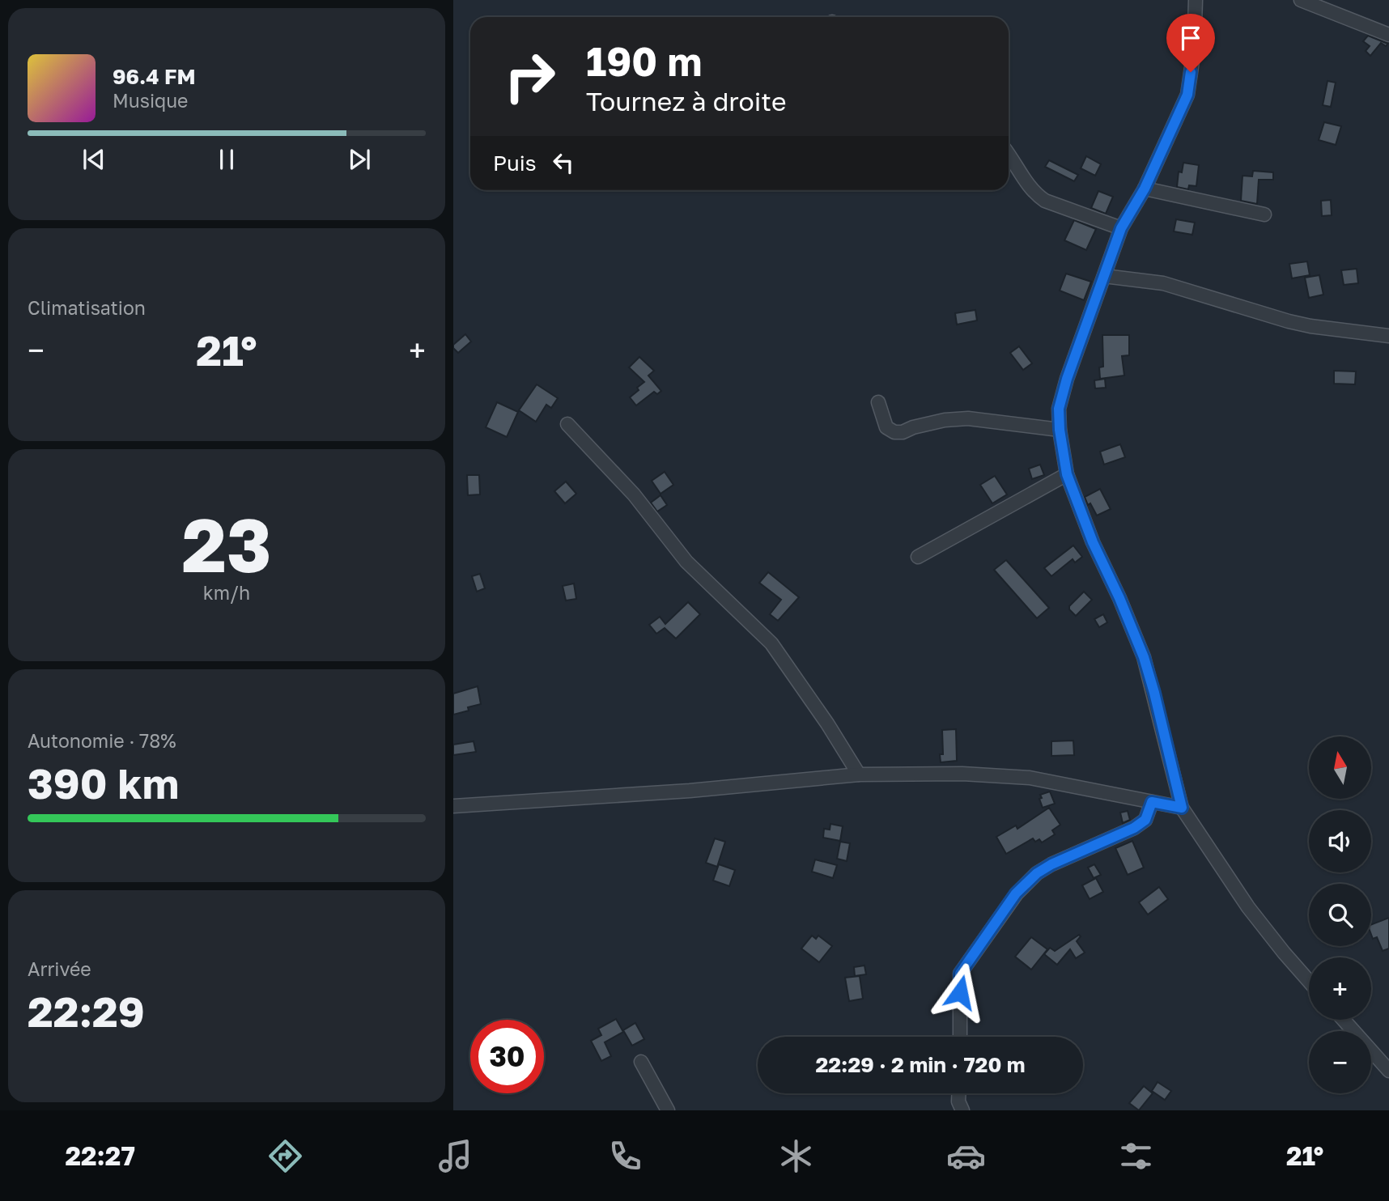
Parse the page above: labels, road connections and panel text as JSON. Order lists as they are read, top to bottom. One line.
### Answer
{"north":"top","page":{"turn":["190 m","Tournez à droite"],"song":["96.4 FM","Musique"],"then":"Puis","tile":["Climatisation",["23","km/h"],["Autonomie · 78%","390 km"],["Arrivée","22:29"]],"heat":["−","21°","+"],"map_buttons":["+","−"],"limit":"30","trip":"22:29 · 2 min · 720 m","tabs":["22:27","21°"]}}
